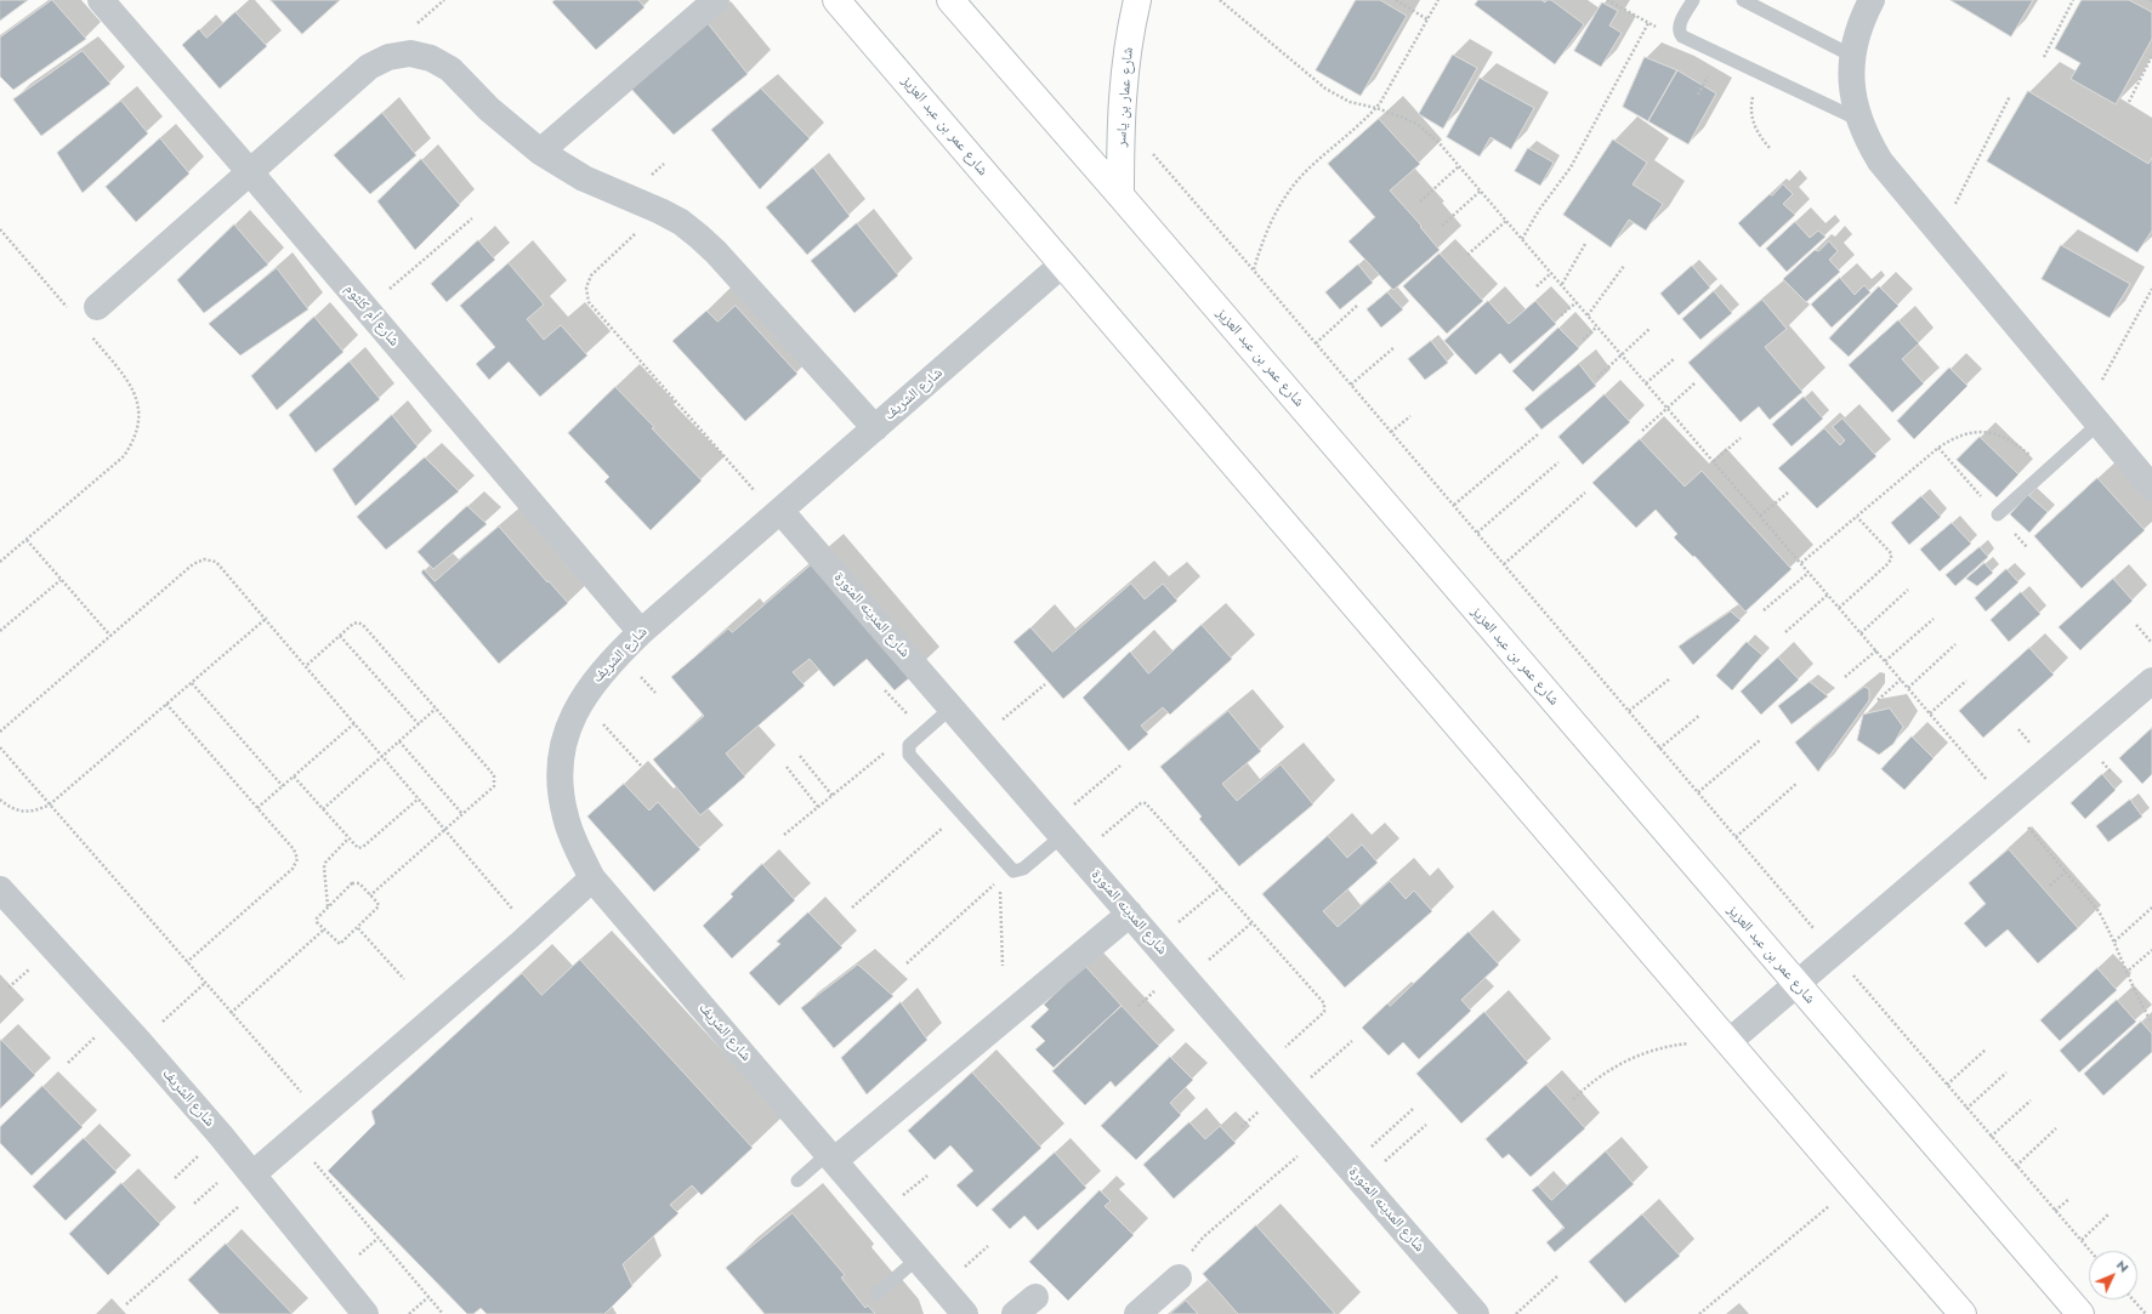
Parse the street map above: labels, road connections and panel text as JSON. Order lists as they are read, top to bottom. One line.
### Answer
{"streets":{"street":["شارع عمار بن ياسر","شارع عمر بن عبد العزيز","شارع أم كلثوم","شارع الشريف","شارع المدينه المنورة"]},"crossings":[["شارع عمار بن ياسر","شارع عمر بن عبد العزيز"],["شارع عمر بن عبد العزيز","شارع الشريف"],["شارع أم كلثوم","شارع الشريف"],["شارع الشريف","شارع المدينه المنورة"]],"north":"top right"}
